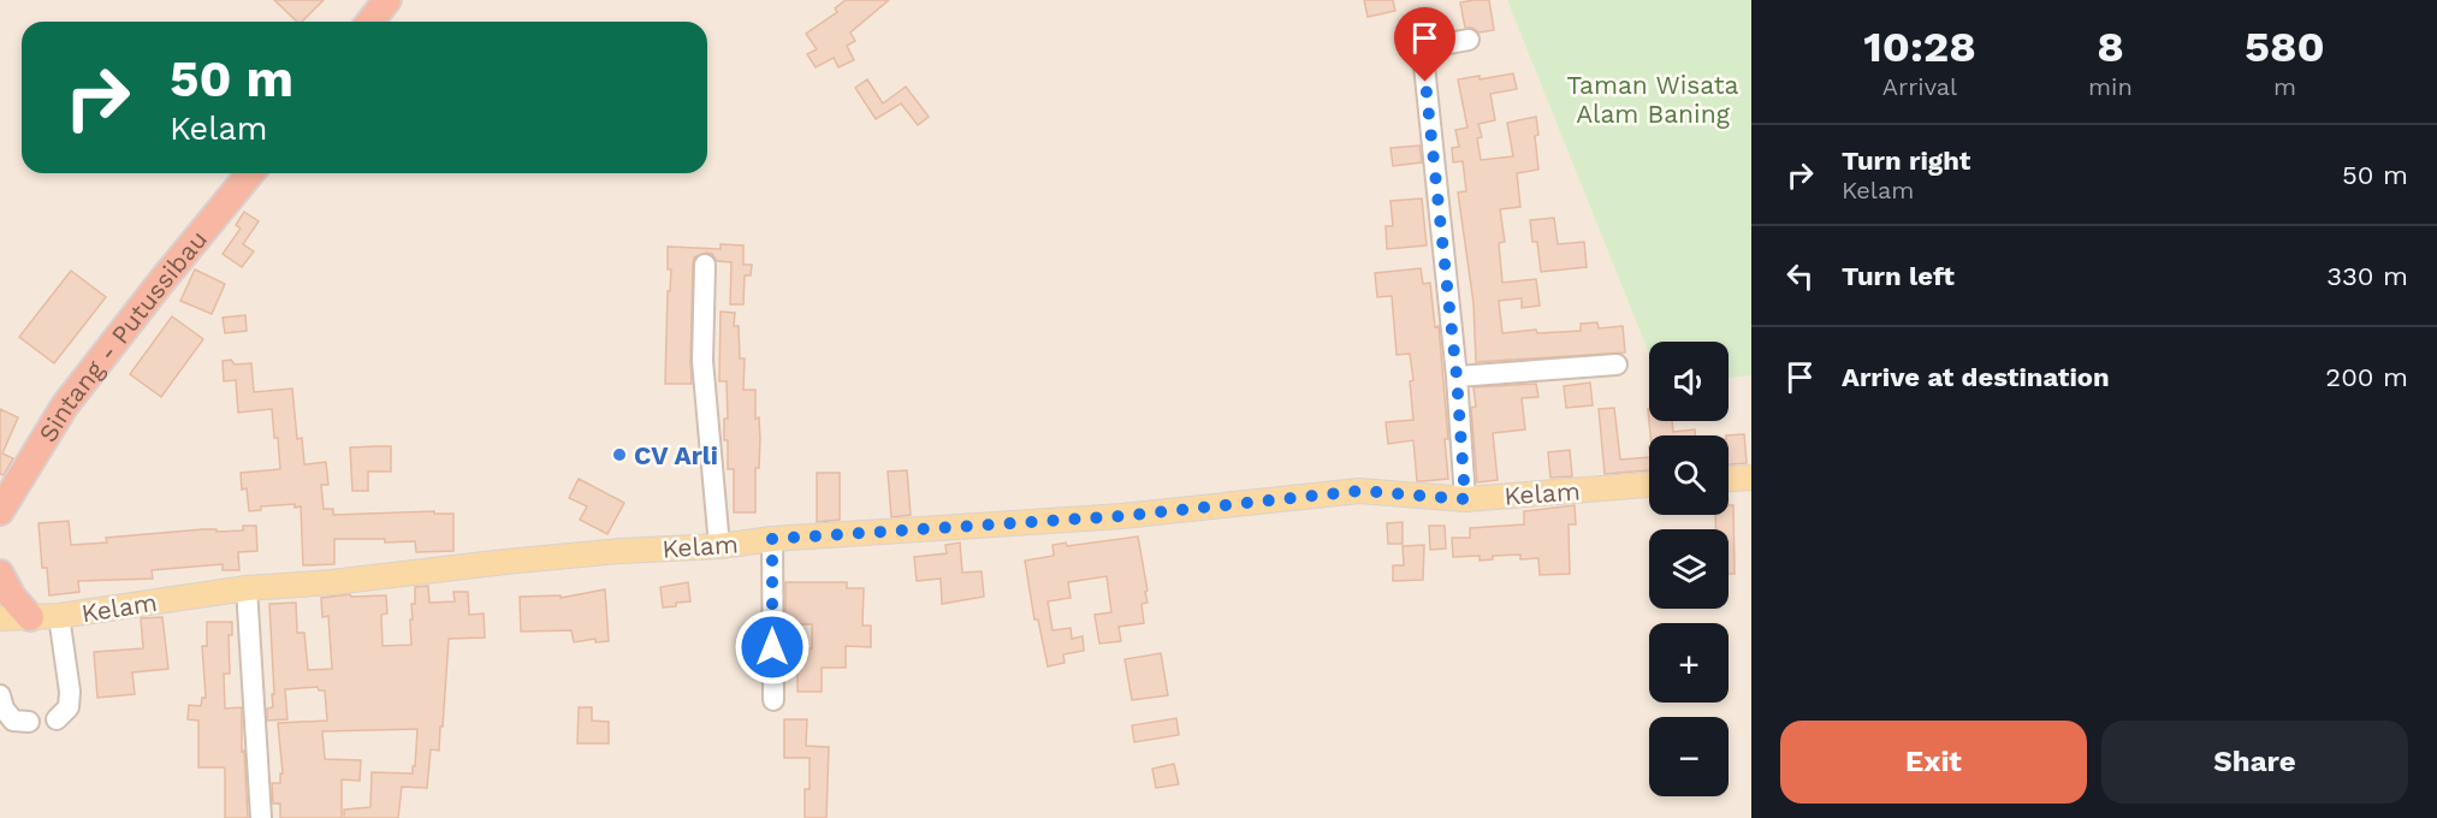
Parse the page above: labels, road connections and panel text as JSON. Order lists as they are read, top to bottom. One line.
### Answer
{"streets":{"highway":["Sintang - Putussibau"],"main road":["Kelam"]},"parks":["Taman Wisata Alam Baning"],"places":["CV Arli"],"page":{"eta":["10:28","Arrival","8","min","580","m"],"turn":["50 m","Kelam"],"list":[{"name":"Turn right","note":"Kelam","value":"50 m"},{"name":"Turn left","value":"330 m"},{"name":"Arrive at destination","value":"200 m"}],"map_buttons":["+","−"],"buttons":["Exit","Share"]}}
